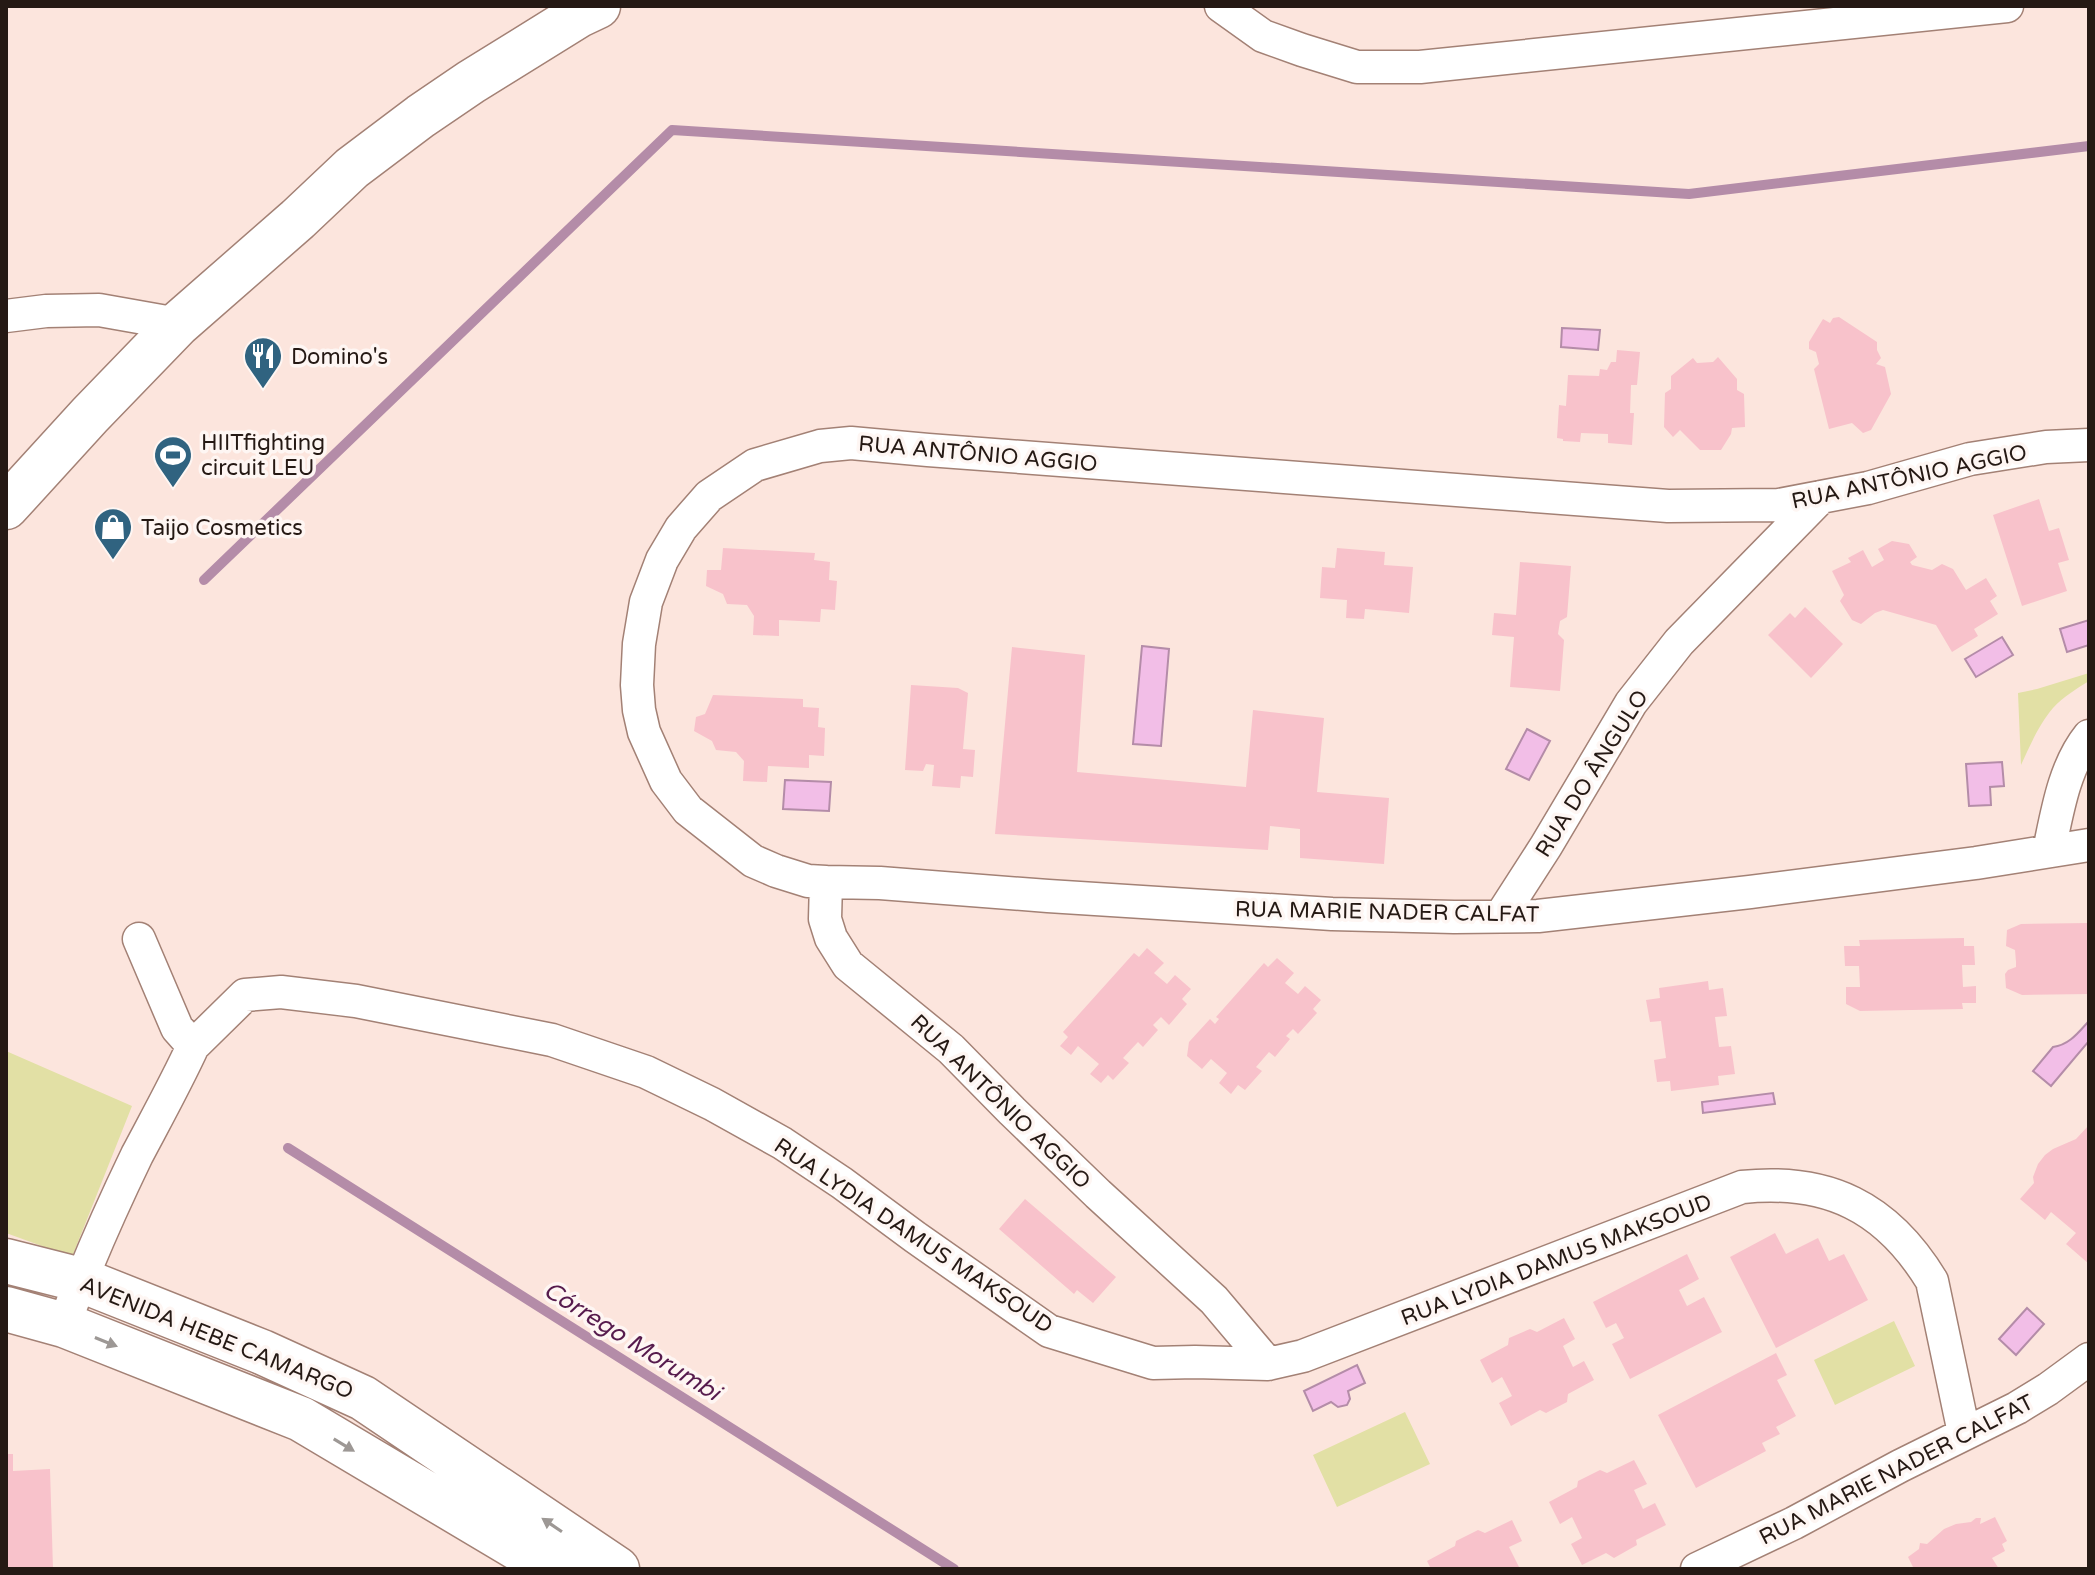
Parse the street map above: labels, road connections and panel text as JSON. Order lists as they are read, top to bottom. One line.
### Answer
{"streets":{"main road":["AVENIDA HEBE CAMARGO"],"street":["RUA ANTÔNIO AGGIO","RUA DO ÂNGULO","RUA MARIE NADER CALFAT","RUA LYDIA DAMUS MAKSOUD"]},"crossings":[["RUA ANTÔNIO AGGIO","RUA DO ÂNGULO"],["RUA ANTÔNIO AGGIO","RUA MARIE NADER CALFAT"],["RUA ANTÔNIO AGGIO","RUA LYDIA DAMUS MAKSOUD"],["RUA DO ÂNGULO","RUA MARIE NADER CALFAT"],["RUA MARIE NADER CALFAT","RUA LYDIA DAMUS MAKSOUD"]],"water":["Córrego Morumbi"],"places":{"restaurant":["Domino's"],"sports":["HIITfighting circuit LEU"],"shop":["Taijo Cosmetics"]}}
